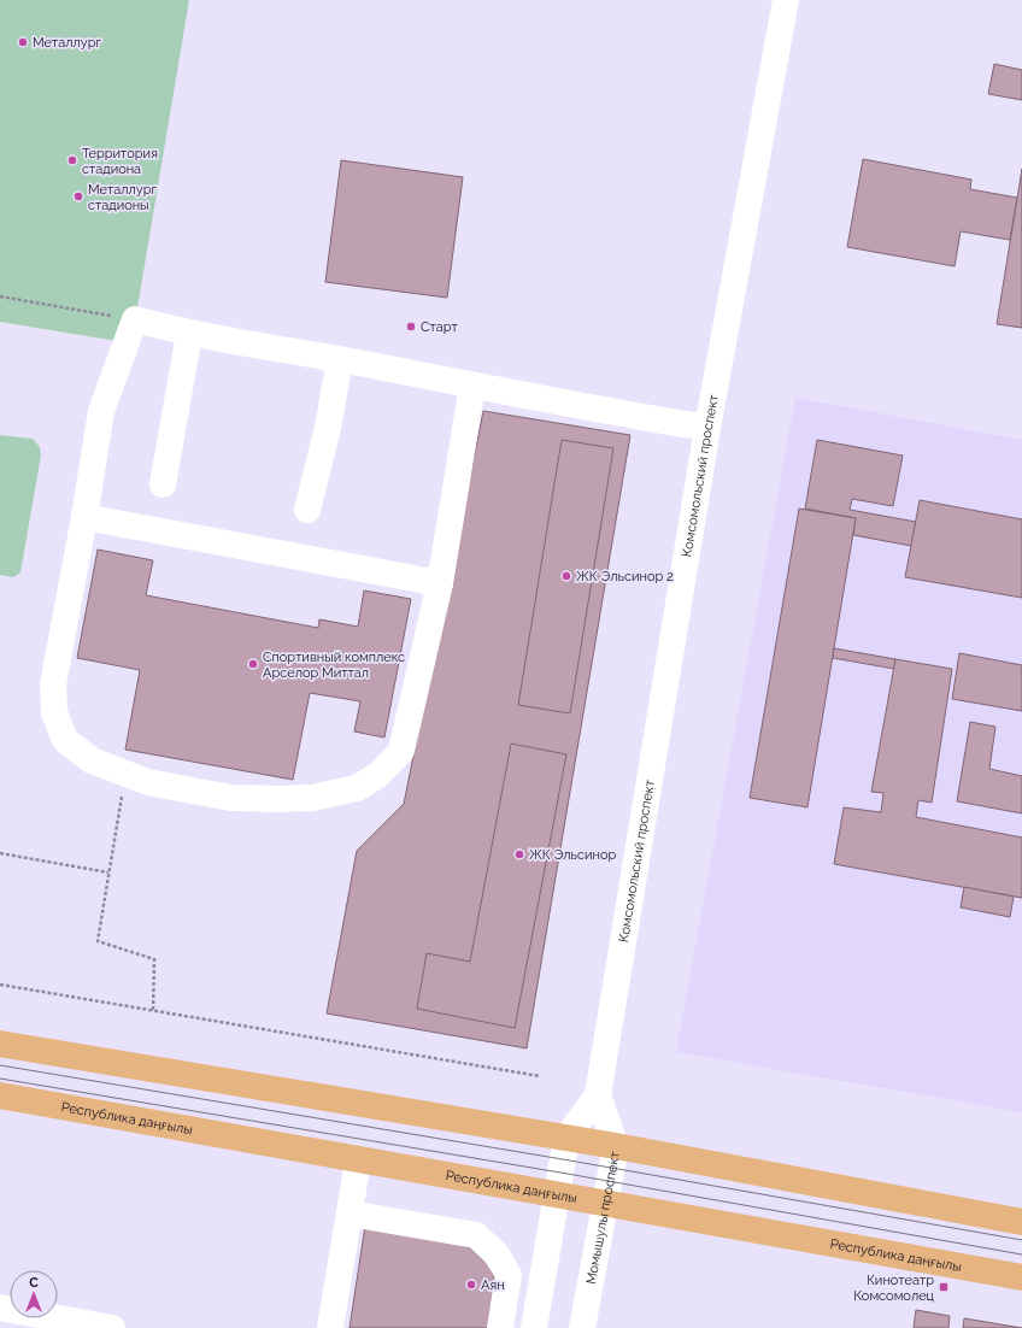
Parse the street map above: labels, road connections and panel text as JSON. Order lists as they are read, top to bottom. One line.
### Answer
{"streets":{"main road":["Республика даңғылы"],"street":["Комсомольский проспект","Момышулы проспект"]},"crossings":[["Комсомольский проспект","Момышулы проспект"],["Республика даңғылы","Момышулы проспект"]],"places":{"other":["Металлург","Территория стадиона","Металлург стадионы","Старт","ЖК Эльсинор 2","Спортивный комплекс Арселор Миттал","ЖК Эльсинор","Аян"],"transit":["Кинотеатр Комсомолец"]},"north":"top"}
